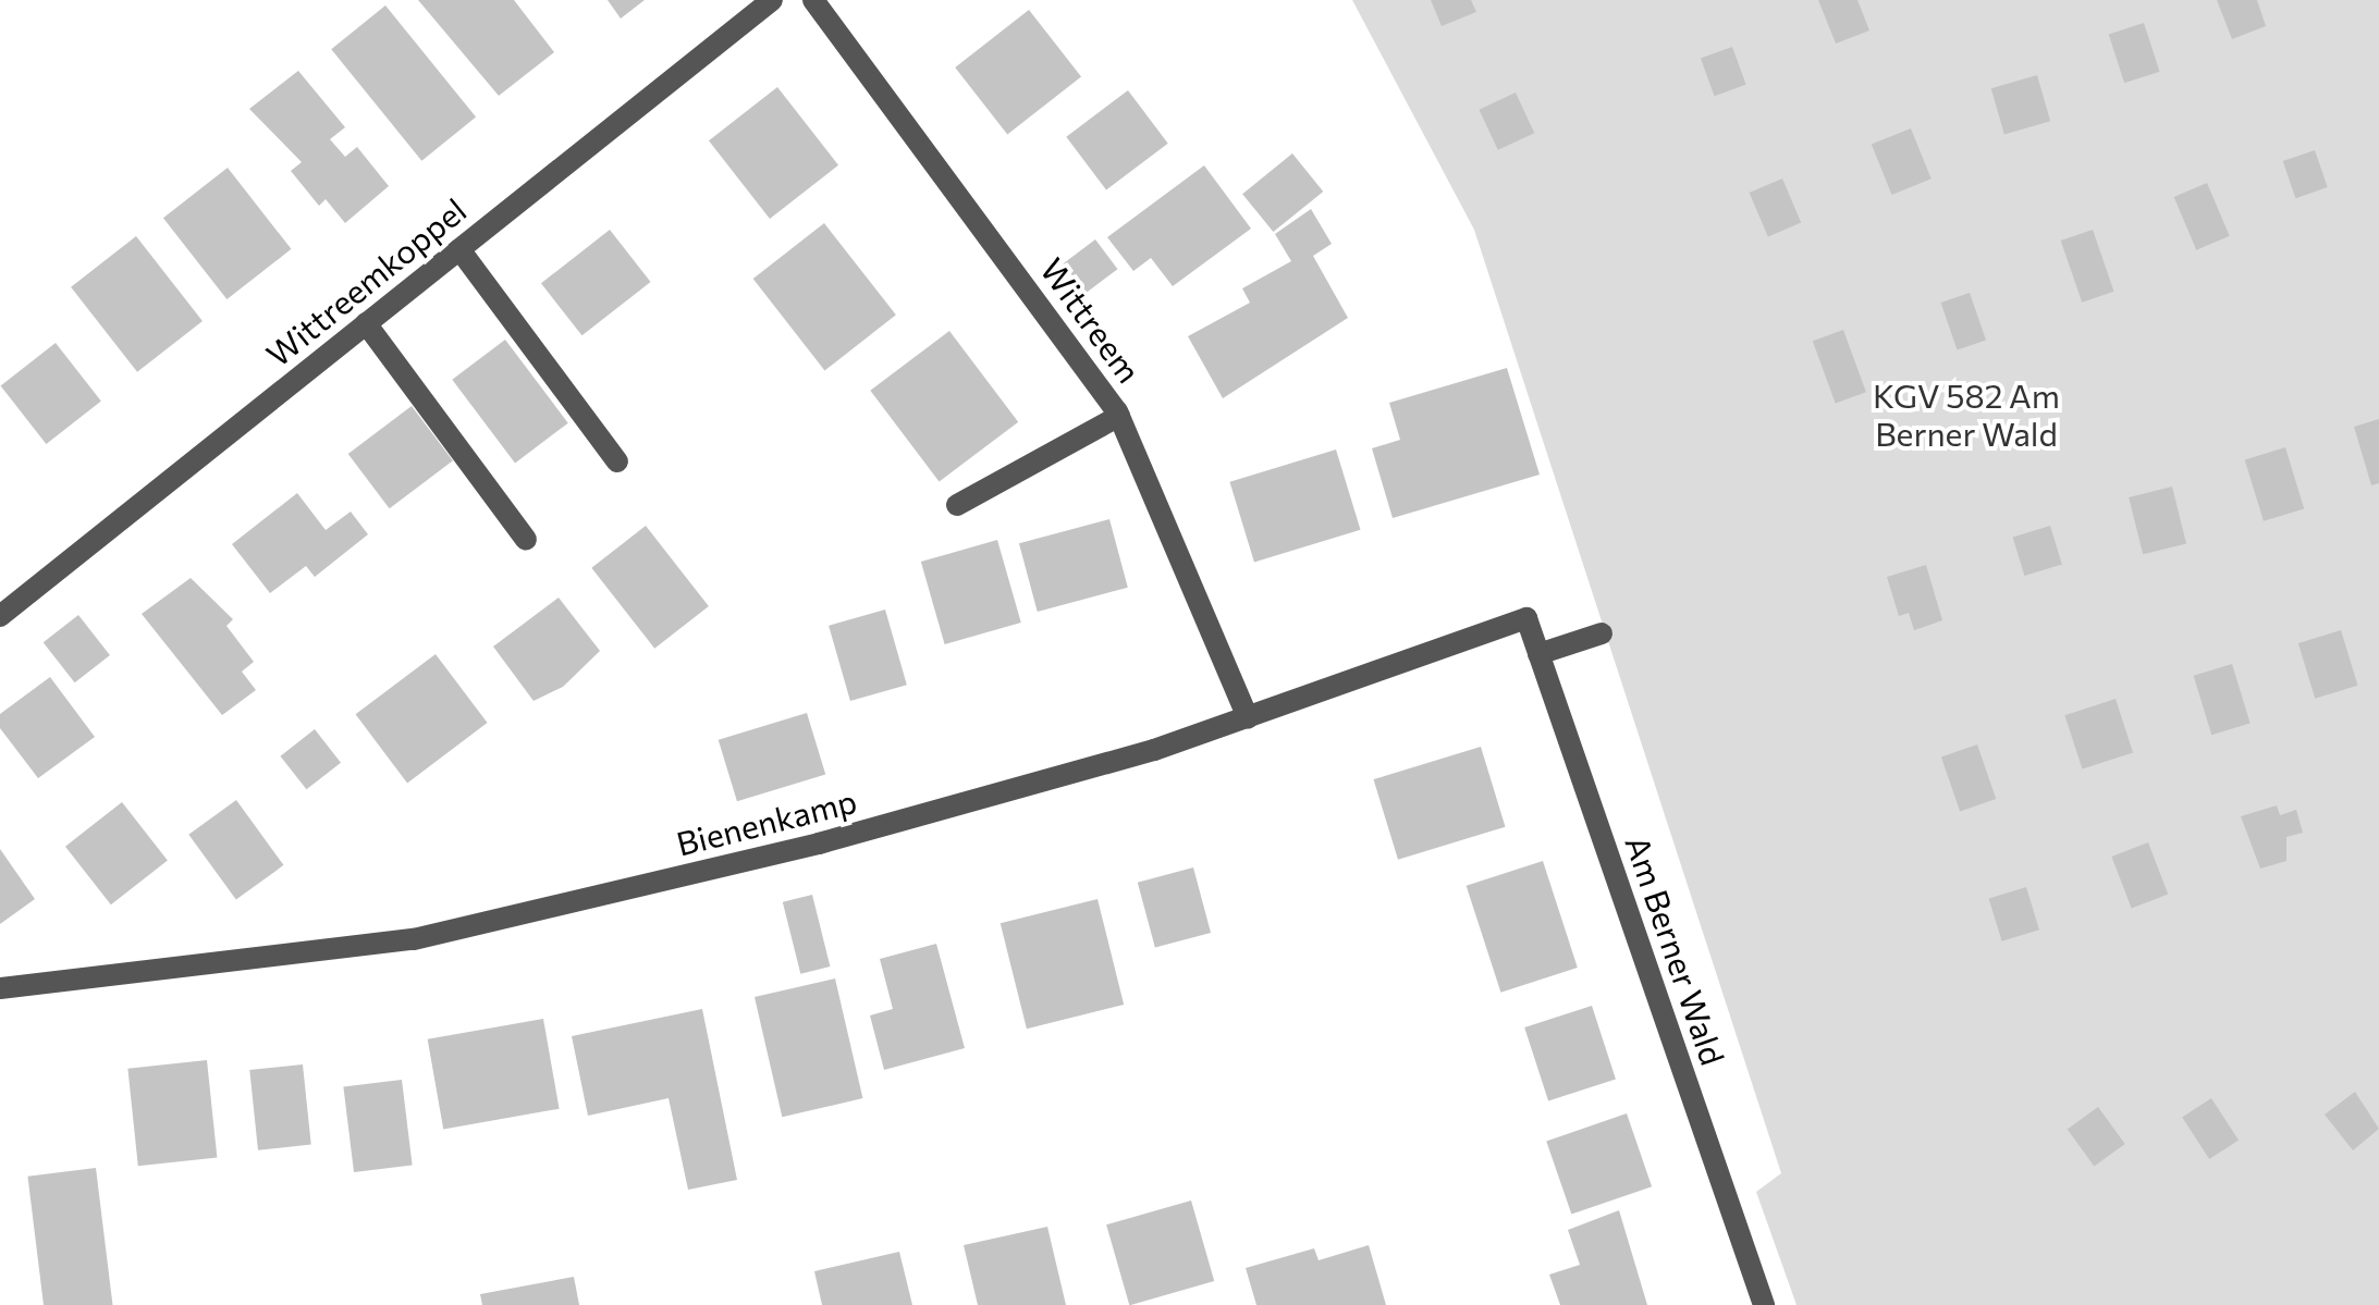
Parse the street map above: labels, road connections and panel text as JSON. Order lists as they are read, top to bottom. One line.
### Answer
{"streets":{"street":["Wittreemkoppel","Wittreem","Bienenkamp","Am Berner Wald"]},"crossings":[["Wittreem","Bienenkamp"],["Bienenkamp","Am Berner Wald"]],"parks":["KGV 582 Am Berner Wald"]}
